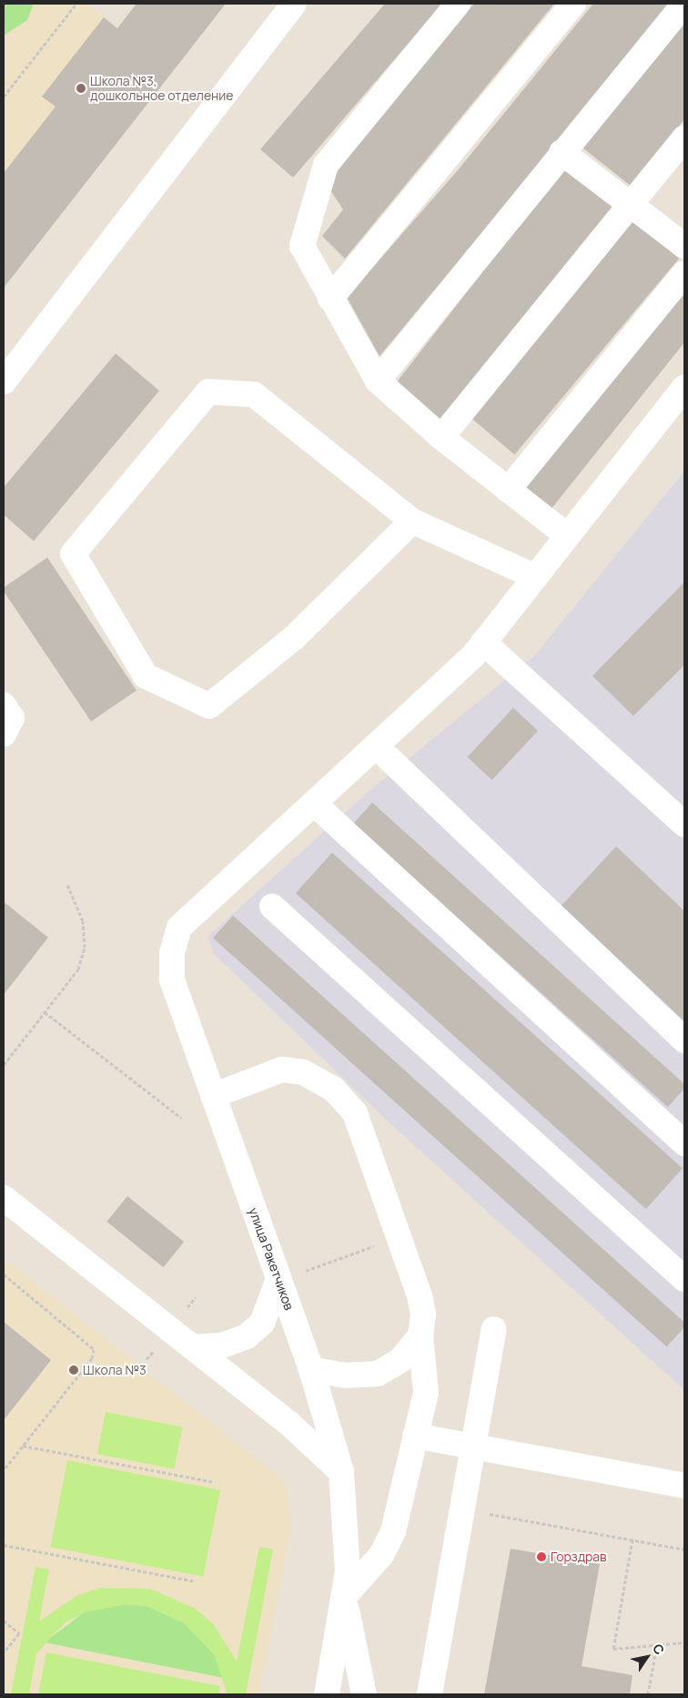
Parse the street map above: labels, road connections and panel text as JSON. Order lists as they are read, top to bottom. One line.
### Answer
{"streets":{"street":["улица Ракетчиков"]},"places":["Школа №3, дошкольное отделение","Школа №3","Горздрав"],"north":"top right"}
